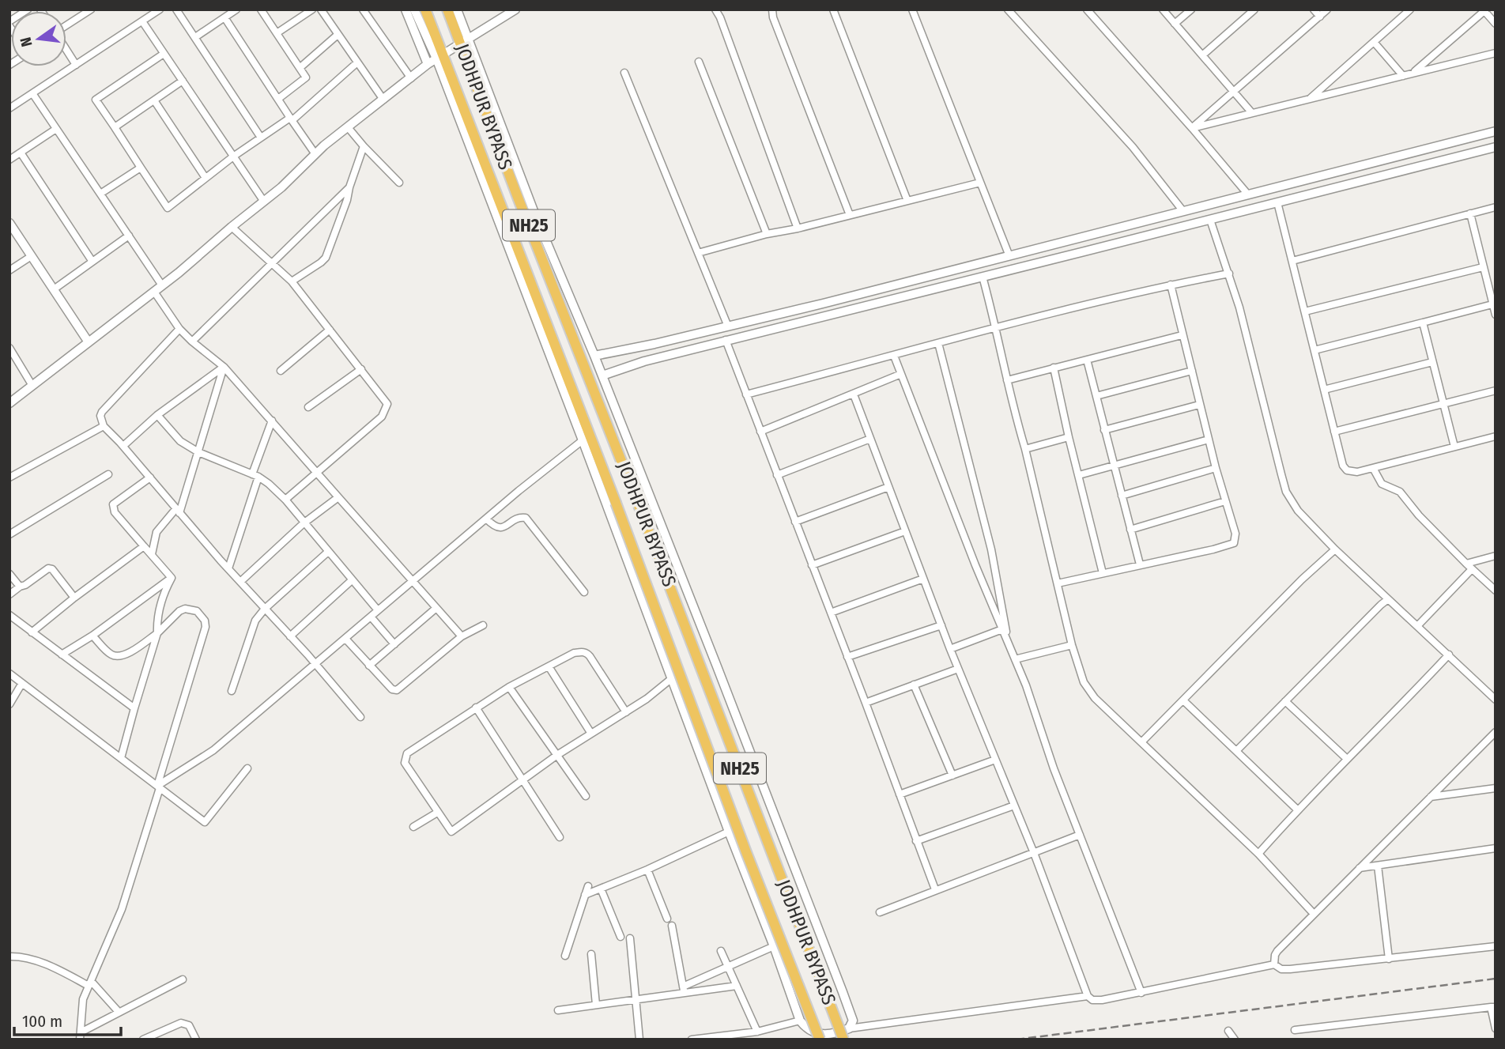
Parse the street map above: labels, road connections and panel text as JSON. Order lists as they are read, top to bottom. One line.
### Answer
{"streets":{"highway":["JODHPUR BYPASS","NH25"]},"scale_bar":"100 m","north":"left"}
